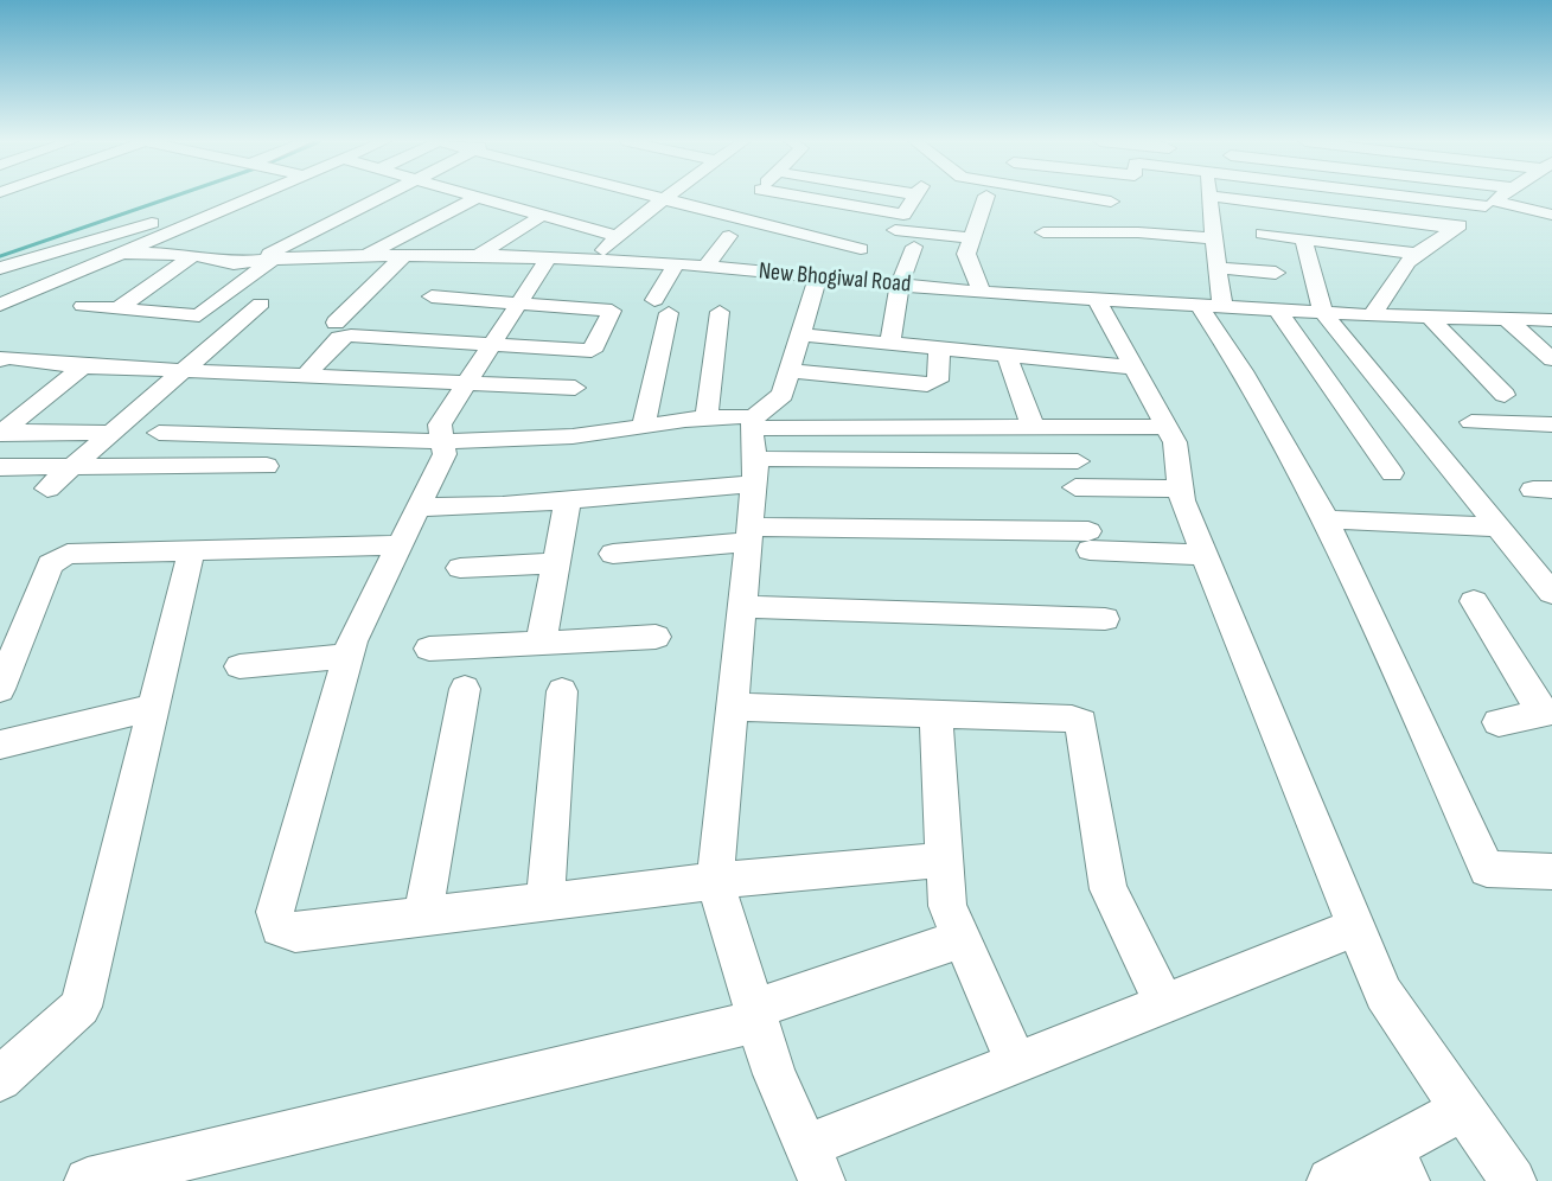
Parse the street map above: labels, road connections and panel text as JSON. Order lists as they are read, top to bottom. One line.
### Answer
{"streets":{"street":["New Bhogiwal Road"]}}
